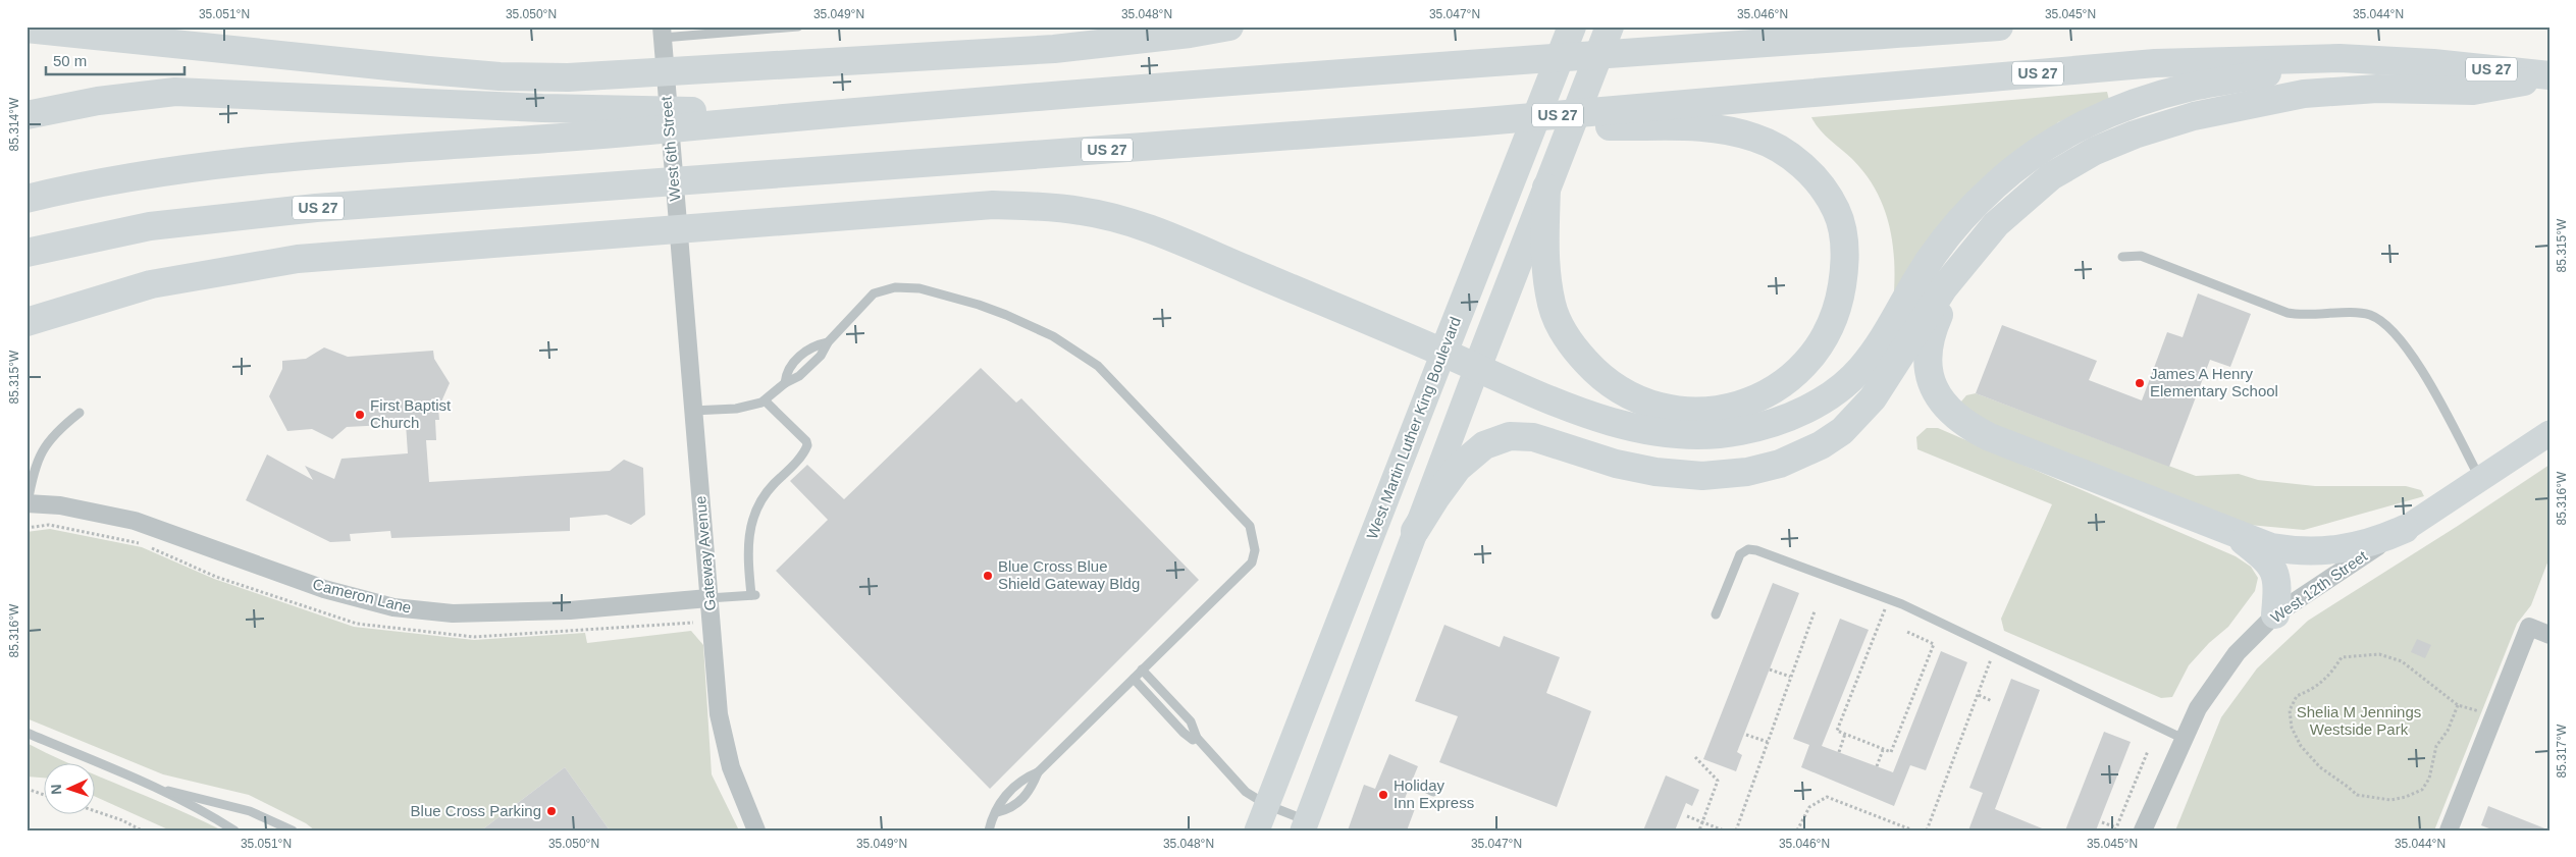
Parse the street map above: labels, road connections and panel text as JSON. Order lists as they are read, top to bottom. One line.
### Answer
{"streets":{"main road":["US 27","West Martin Luther King Boulevard","West 12th Street"],"street":["West 6th Street","Gateway Avenue","Cameron Lane"]},"crossings":[["West 6th Street","Gateway Avenue"],["Gateway Avenue","Cameron Lane"]],"parks":["Shelia M Jennings Westside Park"],"places":["James A Henry Elementary School","First Baptist Church","Blue Cross Blue Shield Gateway Bldg","Holiday Inn Express","Blue Cross Parking"],"scale_bar":"50 m","north":"left","coordinates":["35.051°N","35.050°N","35.049°N","35.048°N","35.047°N","35.046°N","35.045°N","35.044°N","85.314°W","85.315°W","85.316°W","85.317°W"]}
